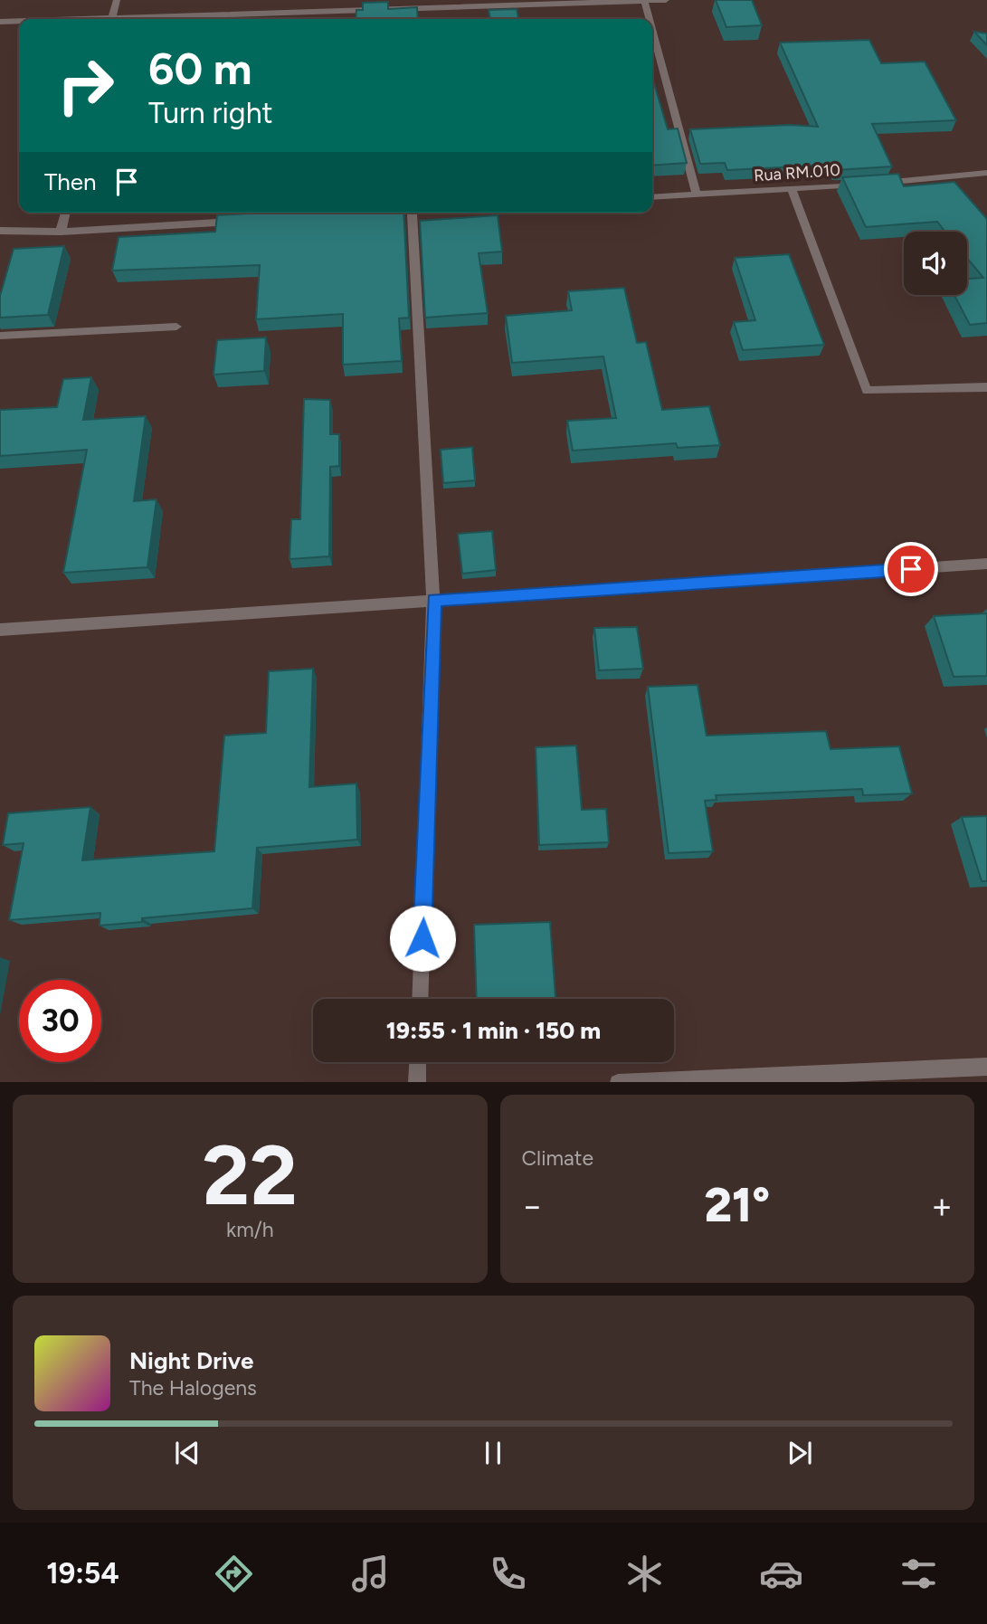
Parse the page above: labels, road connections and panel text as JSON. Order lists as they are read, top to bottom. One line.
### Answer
{"streets":{"street":["Rua RM.010"]},"page":{"turn":["60 m","Turn right"],"then":"Then","limit":"30","trip":"19:55 · 1 min · 150 m","tile":[["22","km/h"],"Climate"],"heat":["−","21°","+"],"song":["Night Drive","The Halogens"],"tabs":"19:54"}}
